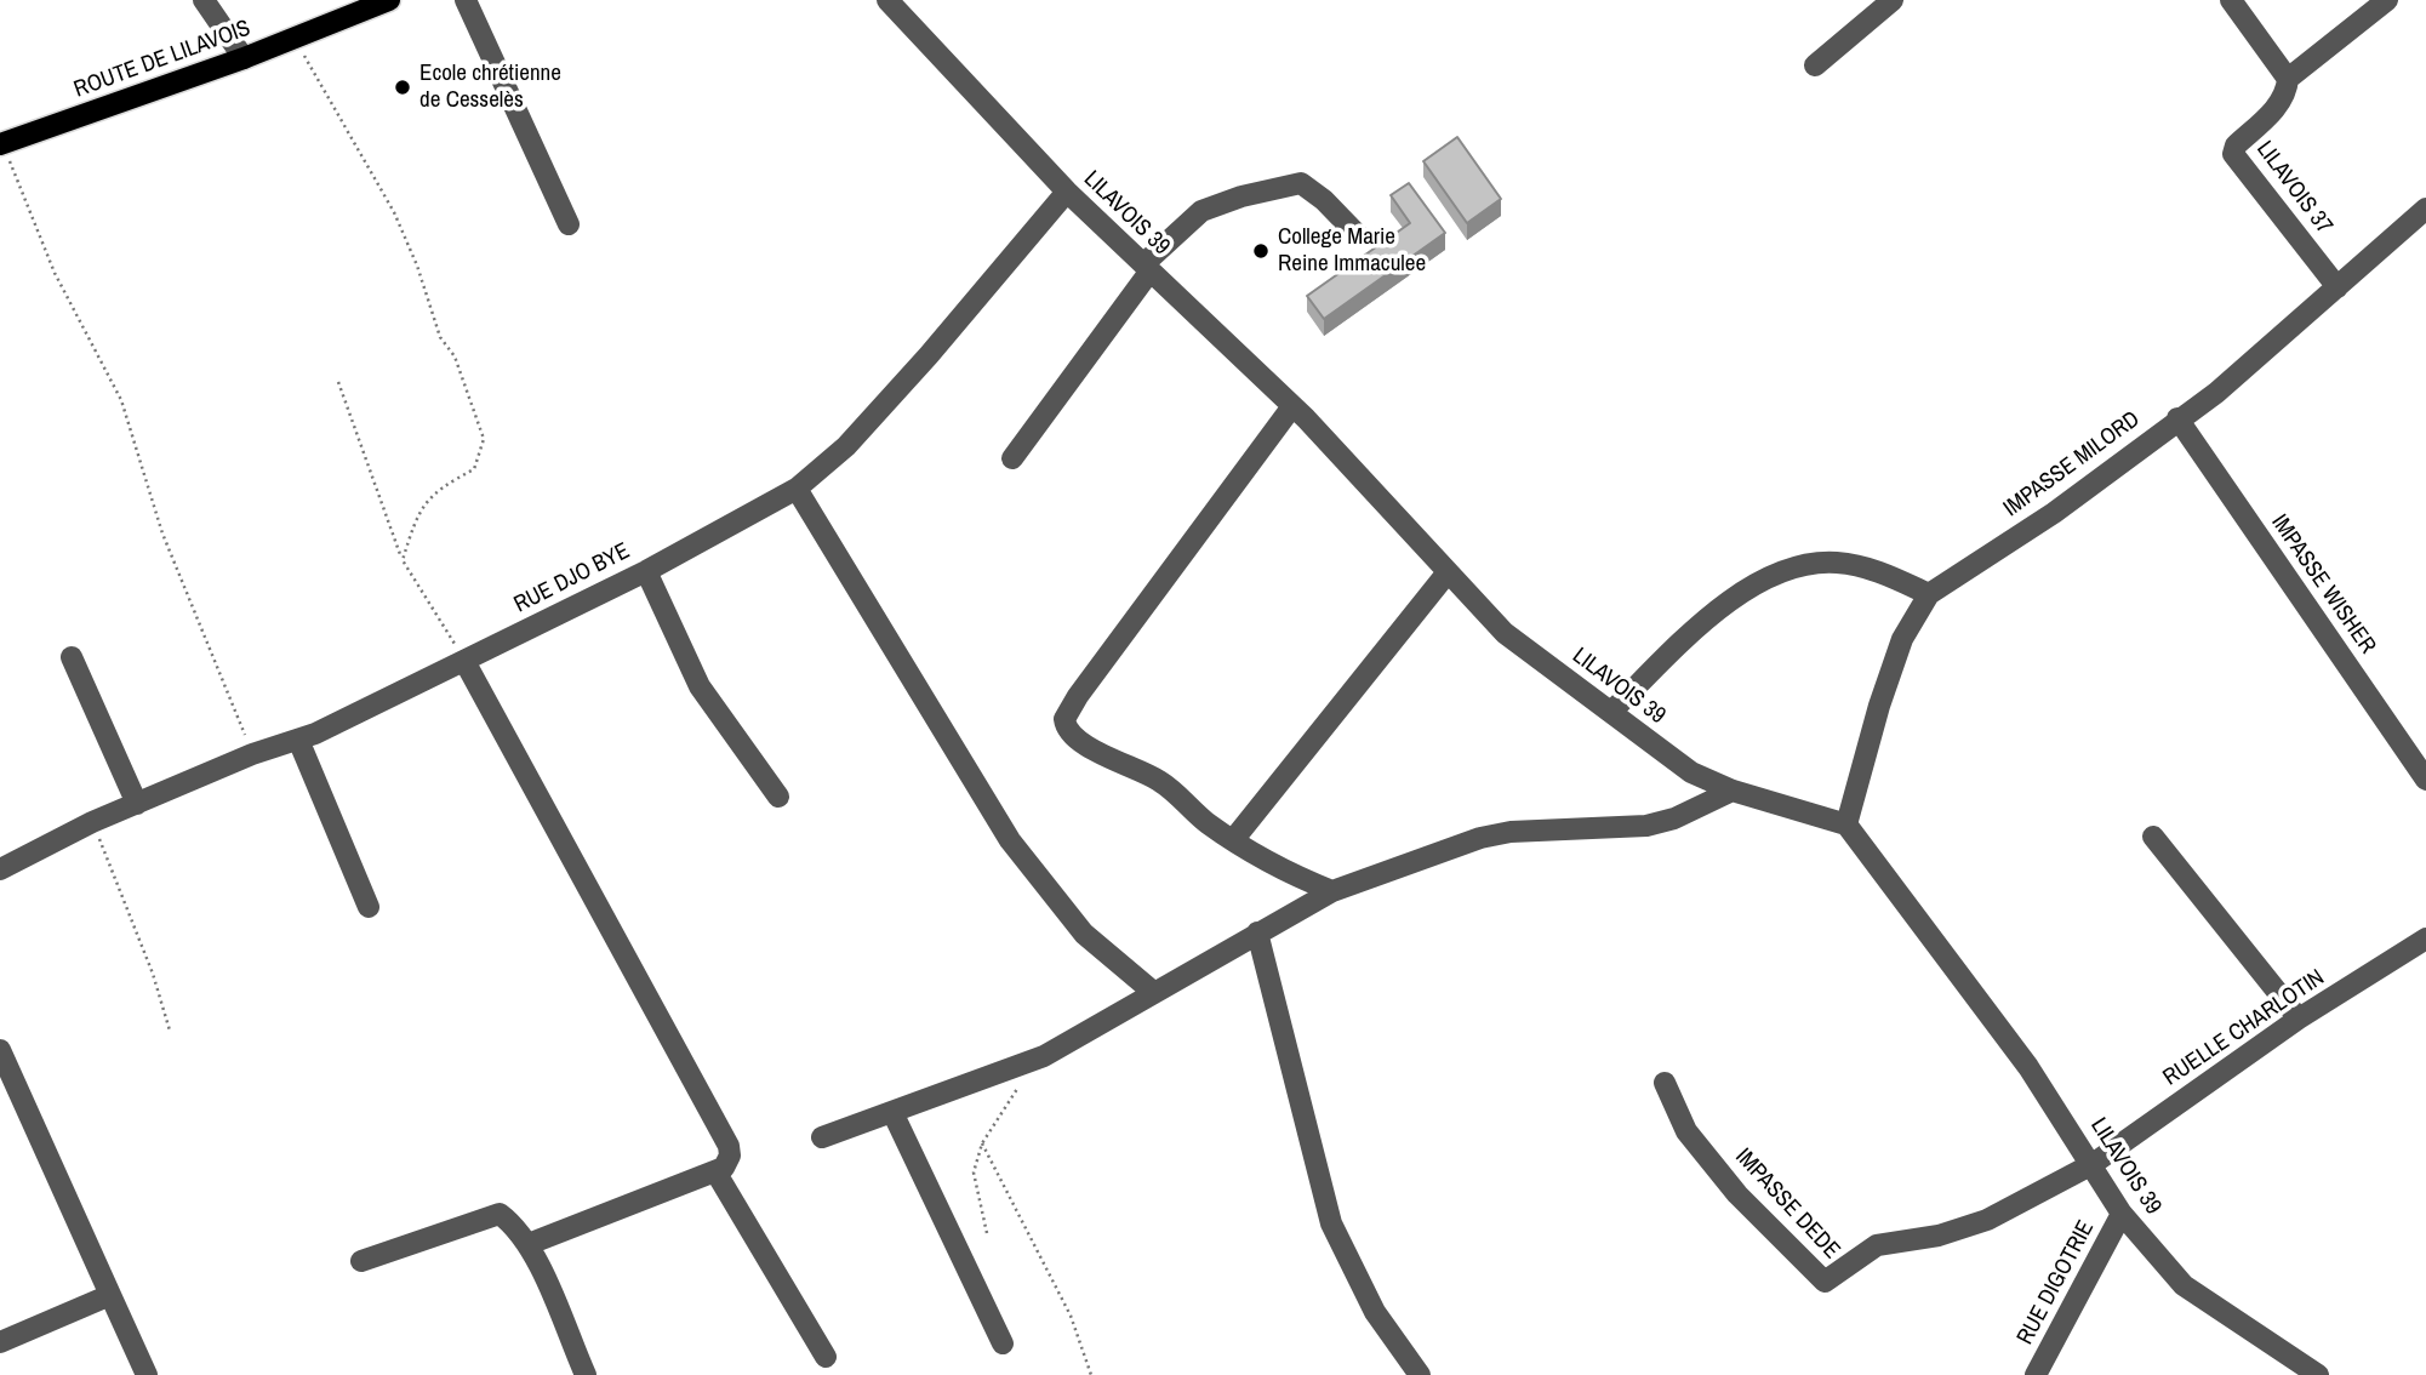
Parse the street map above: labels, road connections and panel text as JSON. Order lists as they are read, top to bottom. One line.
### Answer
{"streets":{"main road":["ROUTE DE LILAVOIS"],"street":["LILAVOIS 37","LILAVOIS 39","IMPASSE MILORD","RUE DJO BYE","IMPASSE WISHER","RUELLE CHARLOTIN","IMPASSE DEDE","RUE DIGOTRIE"]},"crossings":[["LILAVOIS 37","IMPASSE MILORD"],["LILAVOIS 39","IMPASSE MILORD"],["LILAVOIS 39","RUE DJO BYE"],["LILAVOIS 39","RUELLE CHARLOTIN"],["LILAVOIS 39","IMPASSE DEDE"],["LILAVOIS 39","RUE DIGOTRIE"],["IMPASSE MILORD","IMPASSE WISHER"],["RUELLE CHARLOTIN","IMPASSE DEDE"]],"places":["Ecole chrétienne de Cesselès","College Marie Reine Immaculee"]}
